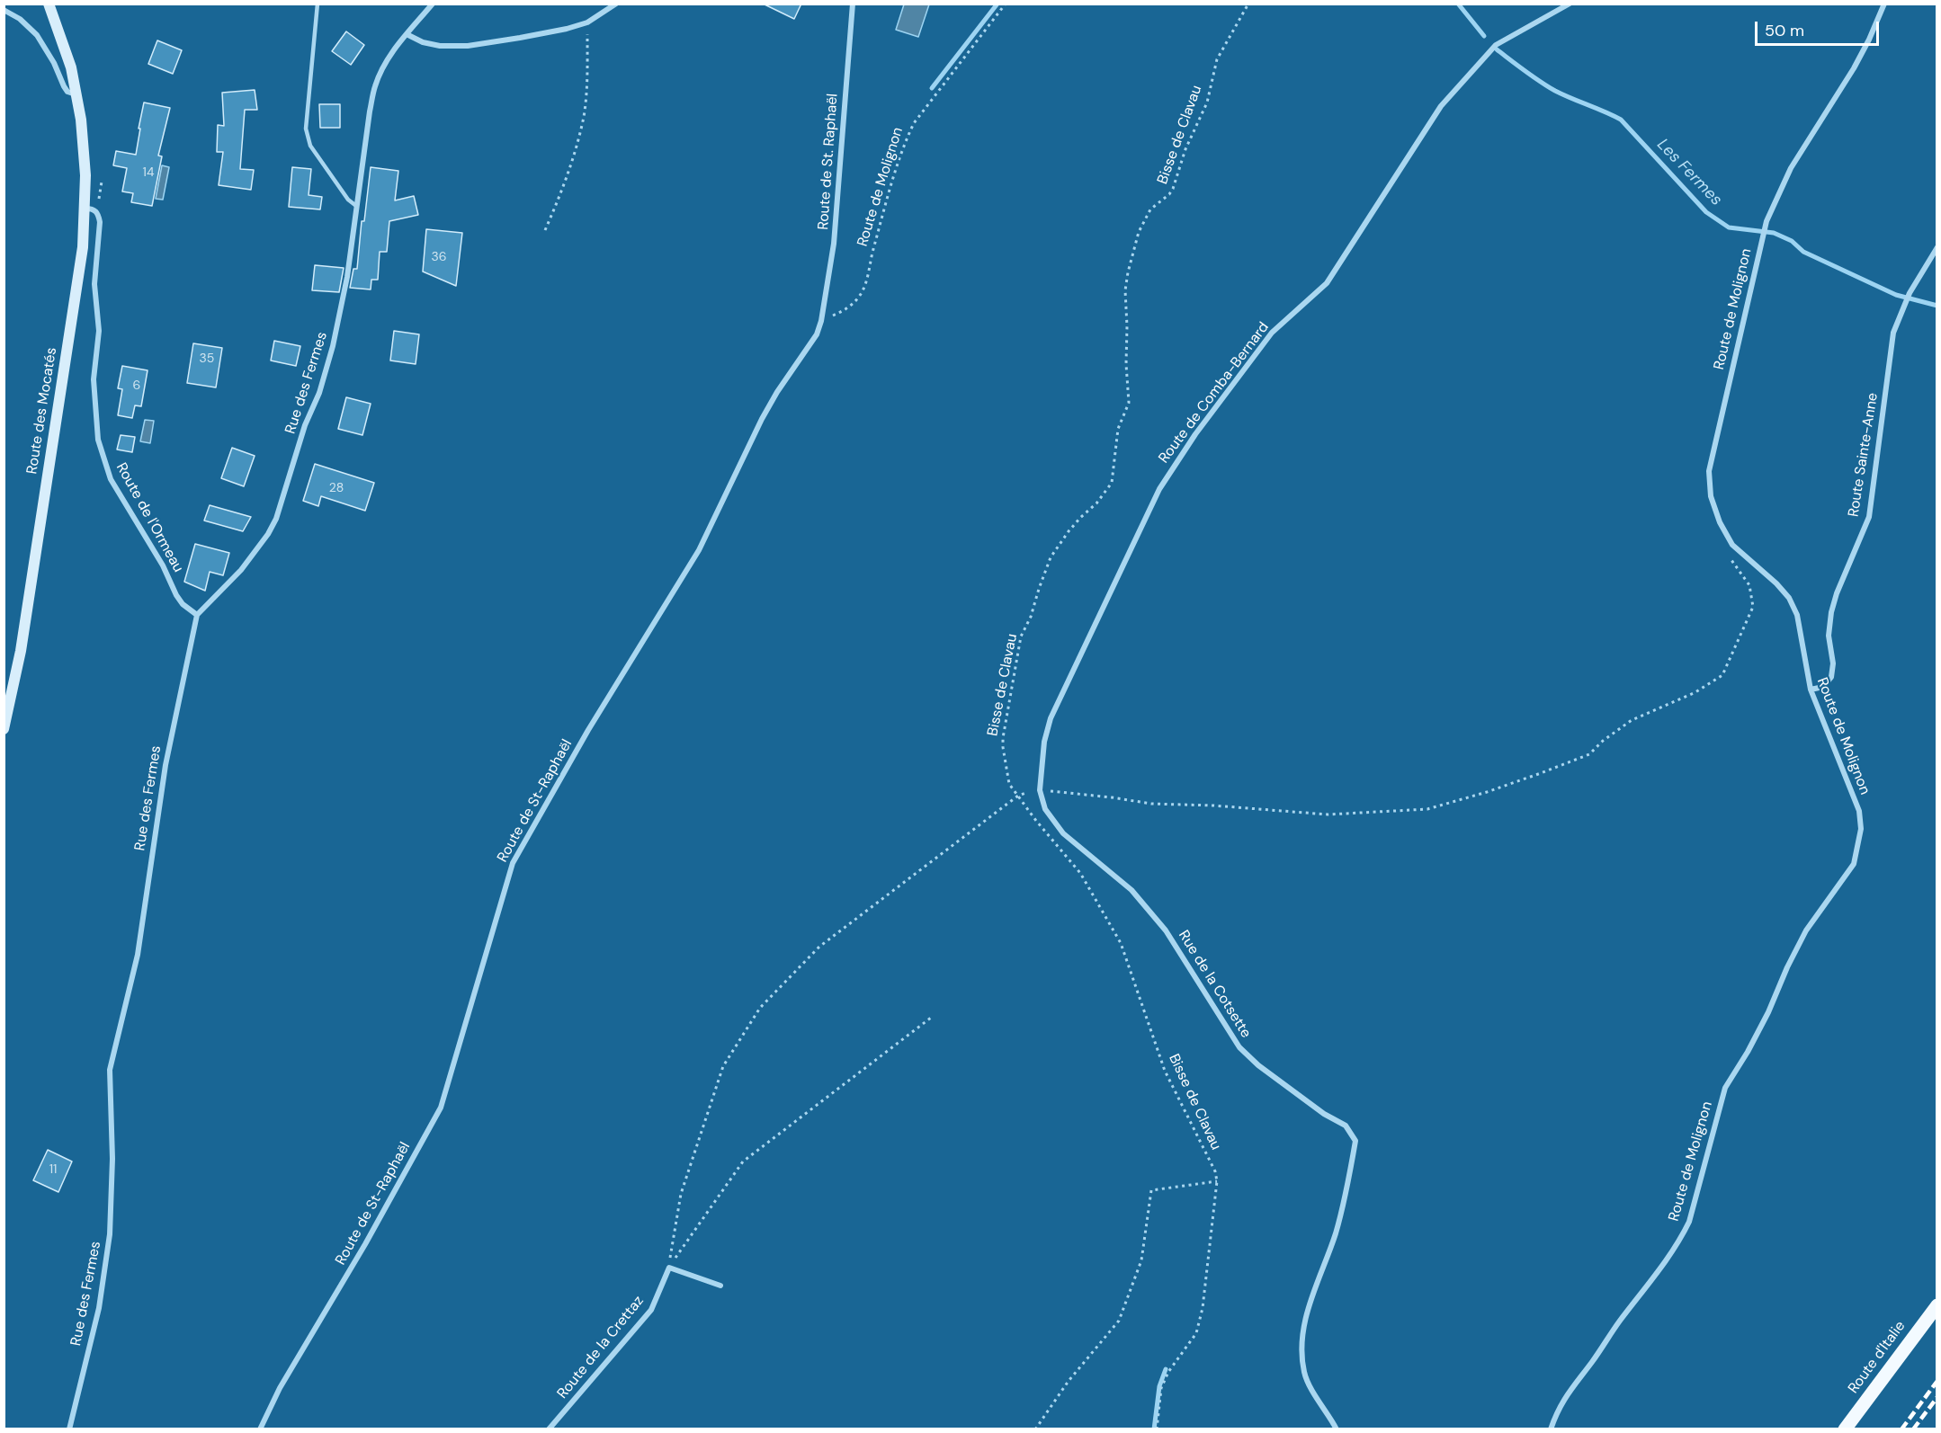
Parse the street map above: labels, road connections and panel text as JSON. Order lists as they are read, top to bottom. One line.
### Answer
{"streets":{"main road":["Route d'Italie"],"street":["Route de St. Raphaël","Route de Molignon","Rue des Fermes","Route de Comba-Bernard","Route des Mocatés","Route Sainte-Anne","Route de l'Ormeau","Route de St-Raphaël","Rue de la Cotsette","Route de la Crettaz"],"path":["Bisse de Clavau"]},"crossings":[["Route de St. Raphaël","Route de Molignon"],["Route de St. Raphaël","Route de St-Raphaël"],["Route de Molignon","Route Sainte-Anne"],["Route de Molignon","Route de St-Raphaël"],["Rue des Fermes","Route de l'Ormeau"],["Route de Comba-Bernard","Rue de la Cotsette"],["Route des Mocatés","Route de l'Ormeau"]],"water":["Les Fermes"],"house_numbers":["14","36","35","6","28","11"],"scale_bar":"50 m"}
